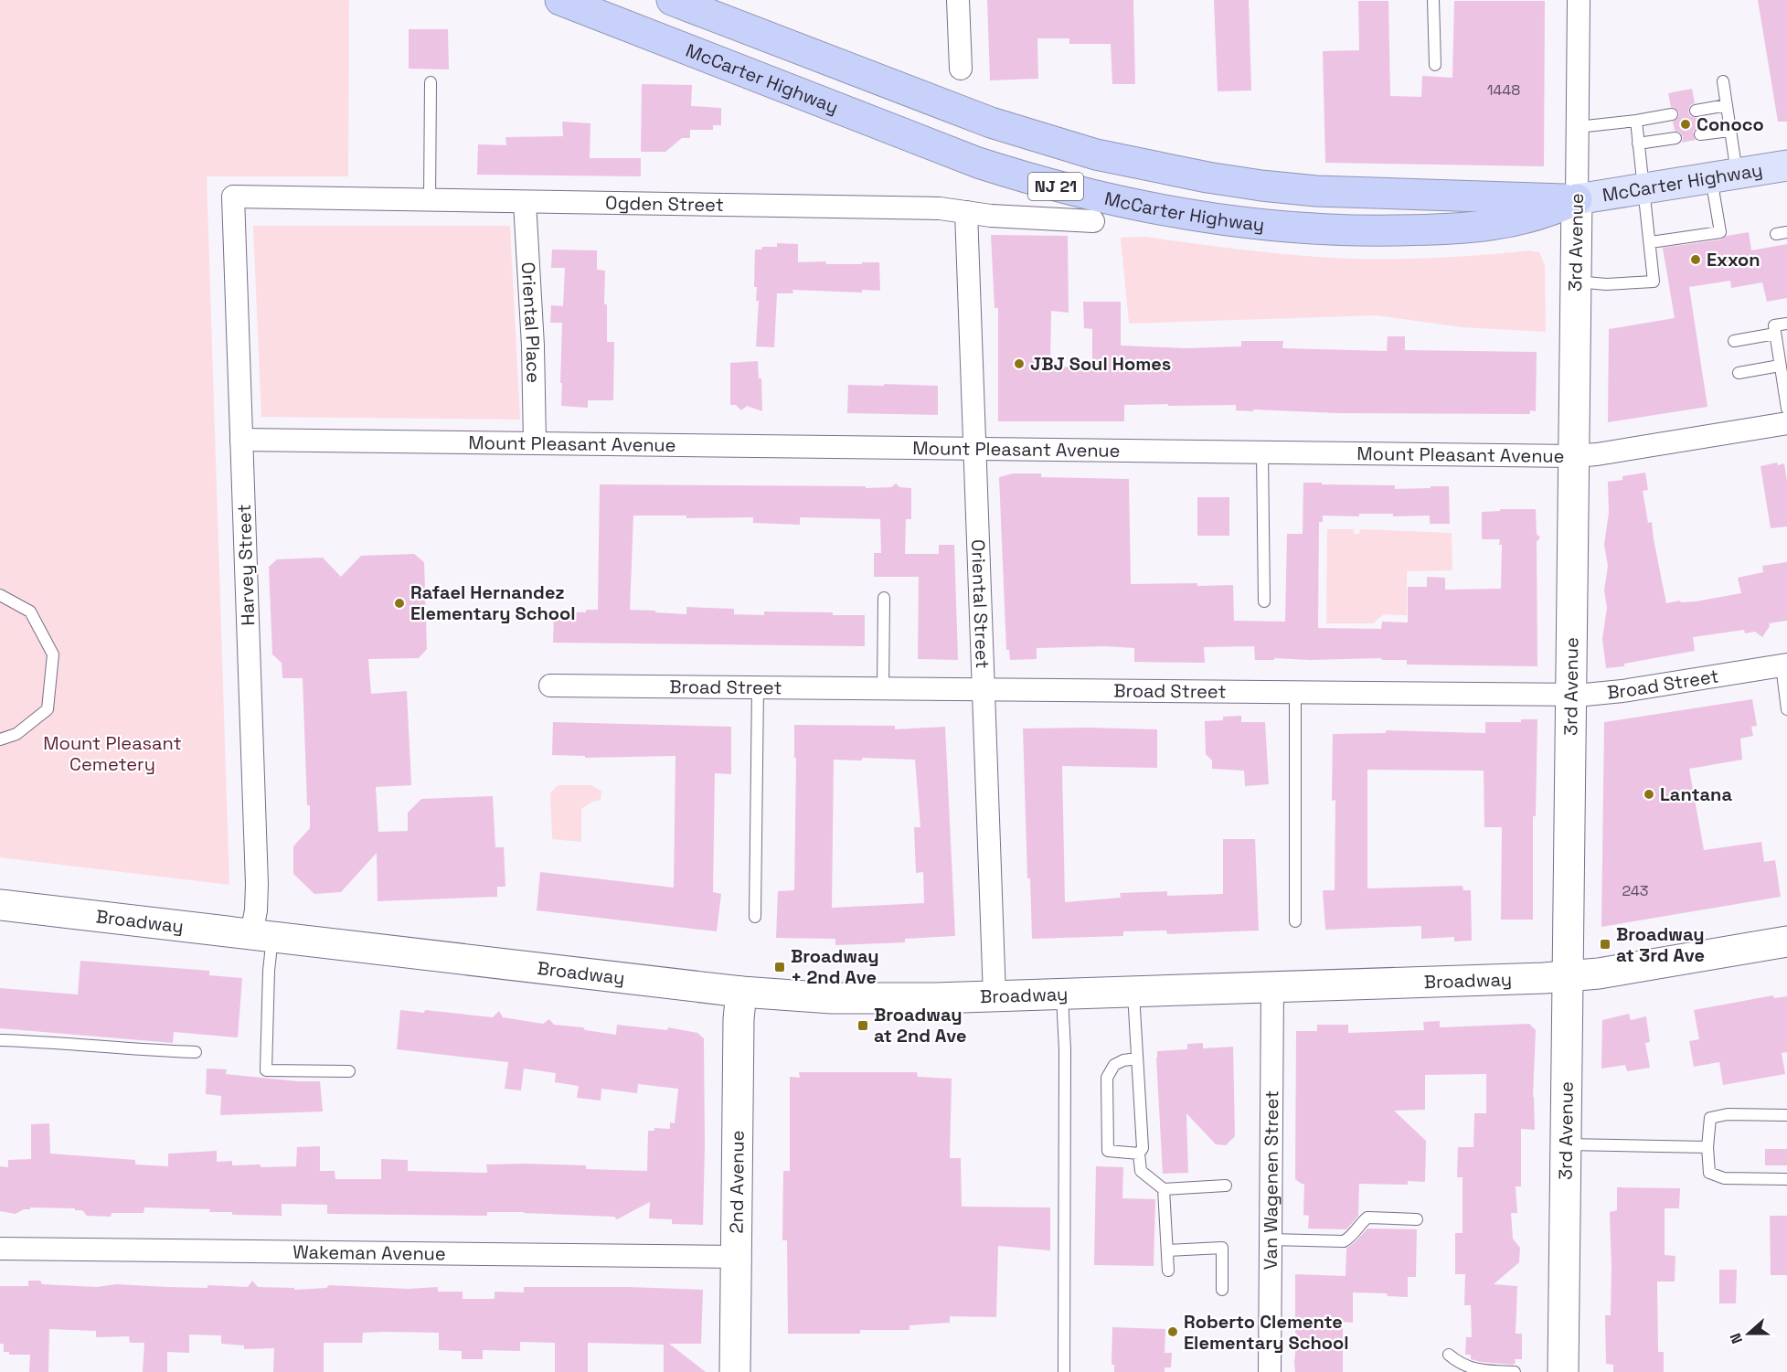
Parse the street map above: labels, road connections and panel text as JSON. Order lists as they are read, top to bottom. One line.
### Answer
{"streets":{"highway":["McCarter Highway","NJ 21"],"main road":["3rd Avenue","Broadway","2nd Avenue"],"street":["Ogden Street","Oriental Place","Mount Pleasant Avenue","Harvey Street","Oriental Street","Broad Street","Van Wagenen Street","Wakeman Avenue"]},"crossings":[["McCarter Highway","3rd Avenue"],["Ogden Street","Oriental Place"],["Ogden Street","Harvey Street"],["Ogden Street","Oriental Street"],["3rd Avenue","Mount Pleasant Avenue"],["3rd Avenue","Broad Street"],["3rd Avenue","Broadway"],["Oriental Place","Mount Pleasant Avenue"],["Mount Pleasant Avenue","Harvey Street"],["Mount Pleasant Avenue","Oriental Street"],["Harvey Street","Broadway"],["Oriental Street","Broad Street"],["Oriental Street","Broadway"],["Broadway","Van Wagenen Street"],["Broadway","2nd Avenue"],["2nd Avenue","Wakeman Avenue"]],"parks":["Mount Pleasant Cemetery"],"places":{"other":["Conoco","Exxon","JBJ Soul Homes","Rafael Hernandez Elementary School","Lantana","Roberto Clemente Elementary School"],"transit":["Broadway at 3rd Ave","Broadway + 2nd Ave","Broadway at 2nd Ave"]},"house_numbers":["1448","243"],"north":"left"}
